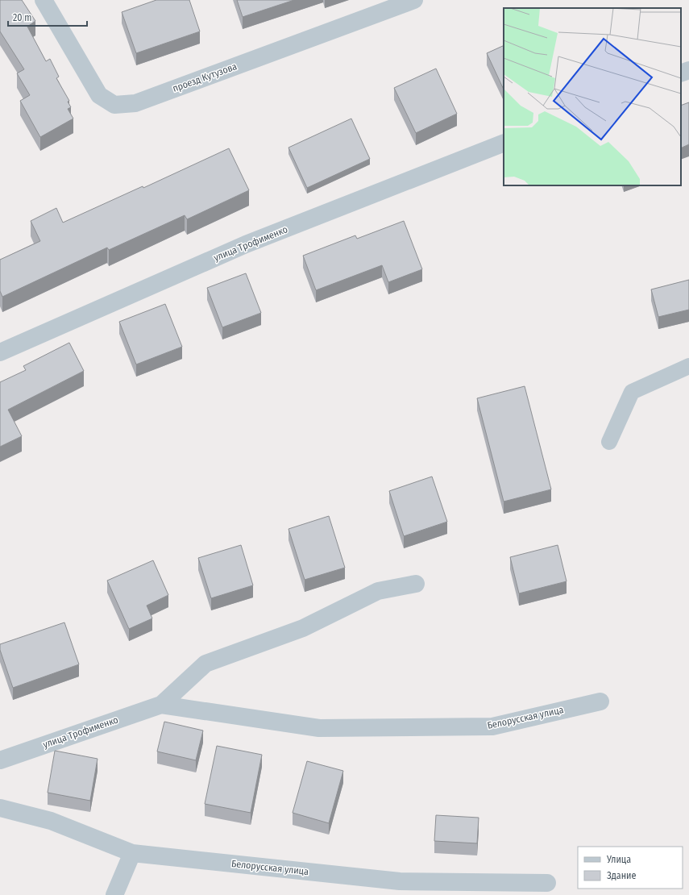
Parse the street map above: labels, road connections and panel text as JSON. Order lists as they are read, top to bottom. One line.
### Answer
{"streets":{"street":["проезд Кутузова","улица Трофименко","Белорусская улица"]},"crossings":[["улица Трофименко","Белорусская улица"]],"legend":["Улица","Здание"],"scale_bar":"20 m"}
